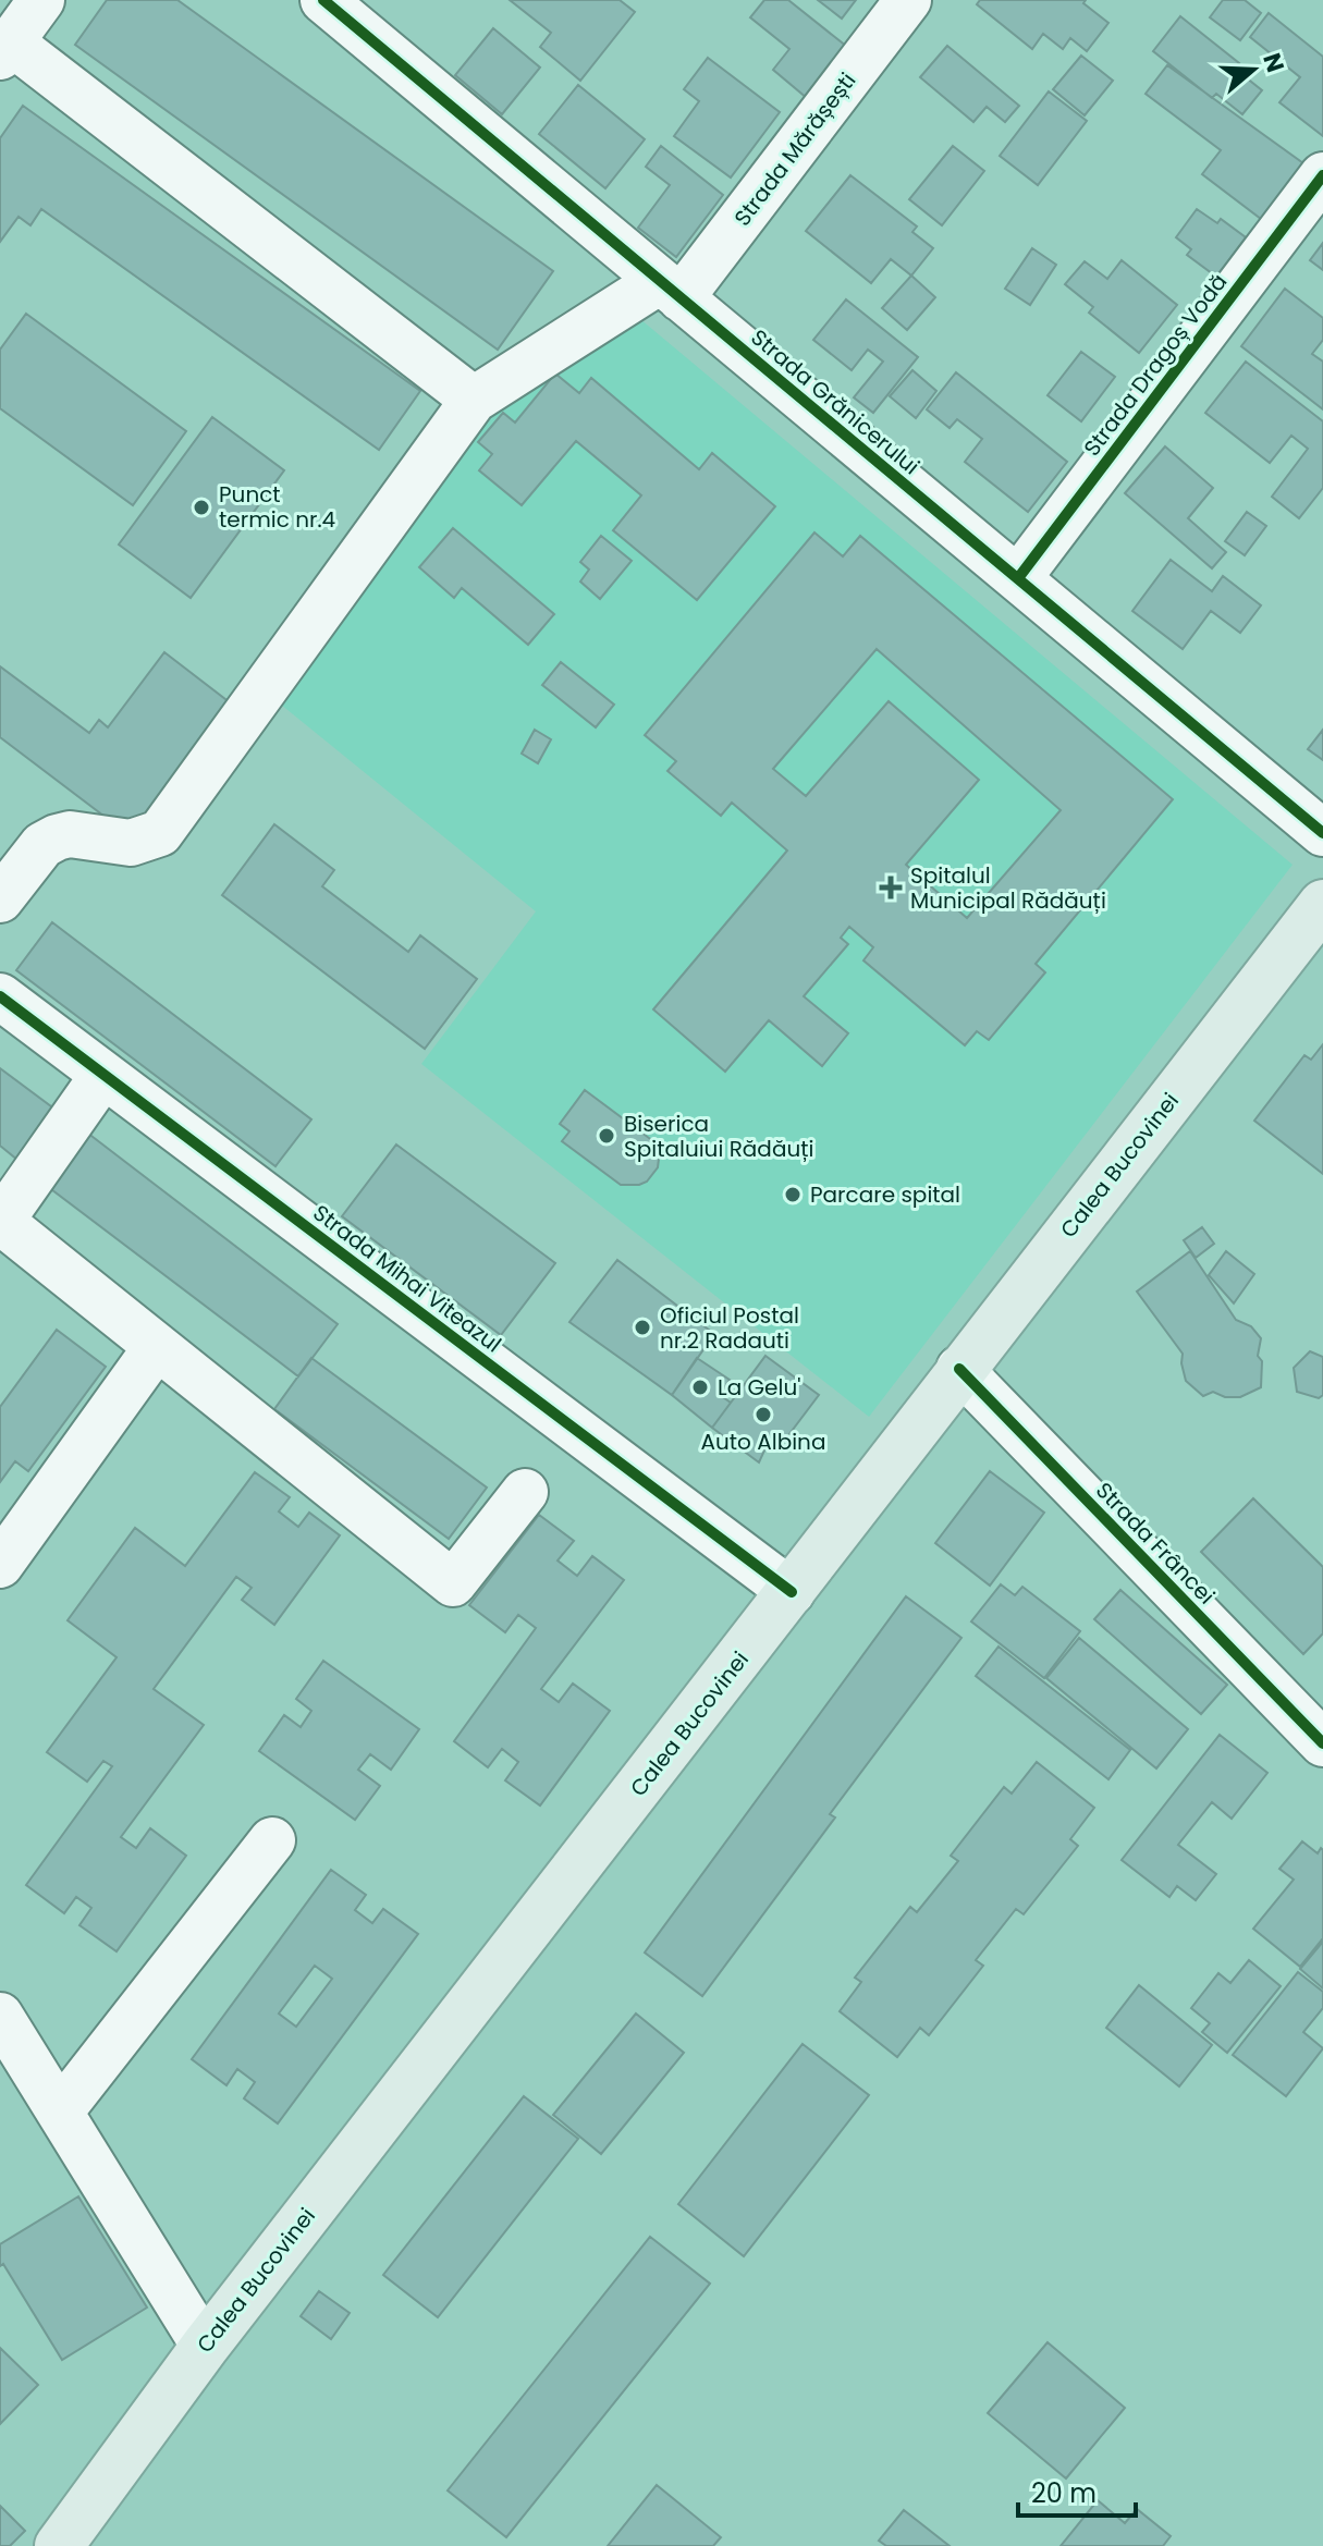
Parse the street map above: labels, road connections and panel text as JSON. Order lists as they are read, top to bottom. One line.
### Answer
{"streets":{"main road":["Calea Bucovinei"],"street":["Strada Mărășești","Strada Dragoș Vodă","Strada Grănicerului","Strada Mihai Viteazul","Strada Frâncei"]},"crossings":[["Strada Mărășești","Strada Grănicerului"],["Strada Dragoș Vodă","Strada Grănicerului"],["Calea Bucovinei","Strada Mihai Viteazul"],["Calea Bucovinei","Strada Frâncei"]],"places":{"other":["Punct termic nr.4","Biserica Spitaluiui Rădăuți","Parcare spital","Oficiul Postal nr.2 Radauti","La Gelu'","Auto Albina"],"health":["Spitalul Municipal Rădăuți"]},"scale_bar":"20 m","north":"right"}
